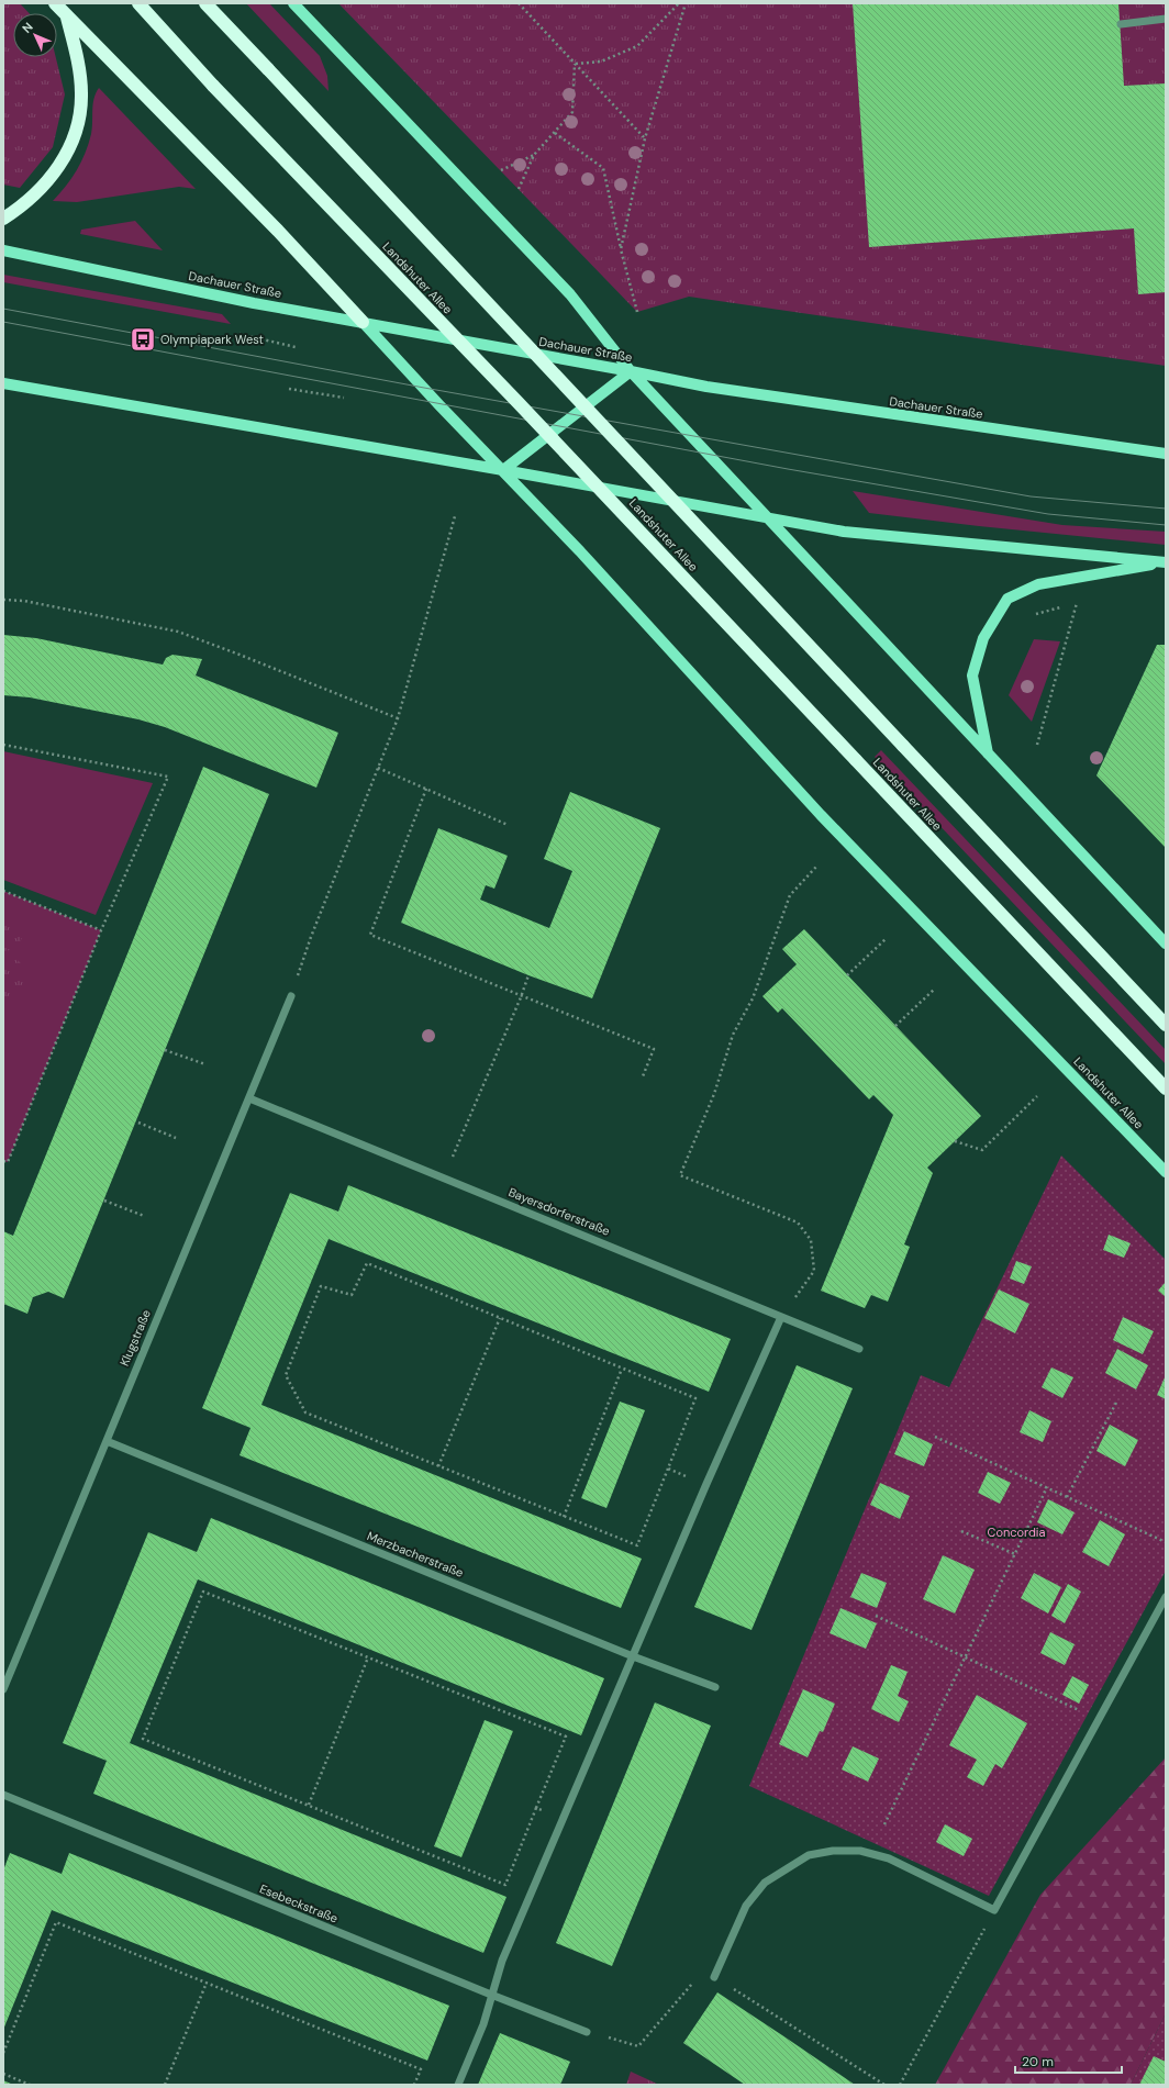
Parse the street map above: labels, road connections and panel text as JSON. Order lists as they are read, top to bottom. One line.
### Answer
{"streets":{"highway":["Landshuter Allee"],"main road":["Dachauer Straße"],"street":["Bayersdorferstraße","Klugstraße","Merzbacherstraße","Esebeckstraße"]},"crossings":[["Landshuter Allee","Dachauer Straße"],["Bayersdorferstraße","Klugstraße"],["Klugstraße","Merzbacherstraße"]],"parks":["Concordia"],"places":{"bus stop":["Olympiapark West"]},"scale_bar":"20 m","north":"top left"}
